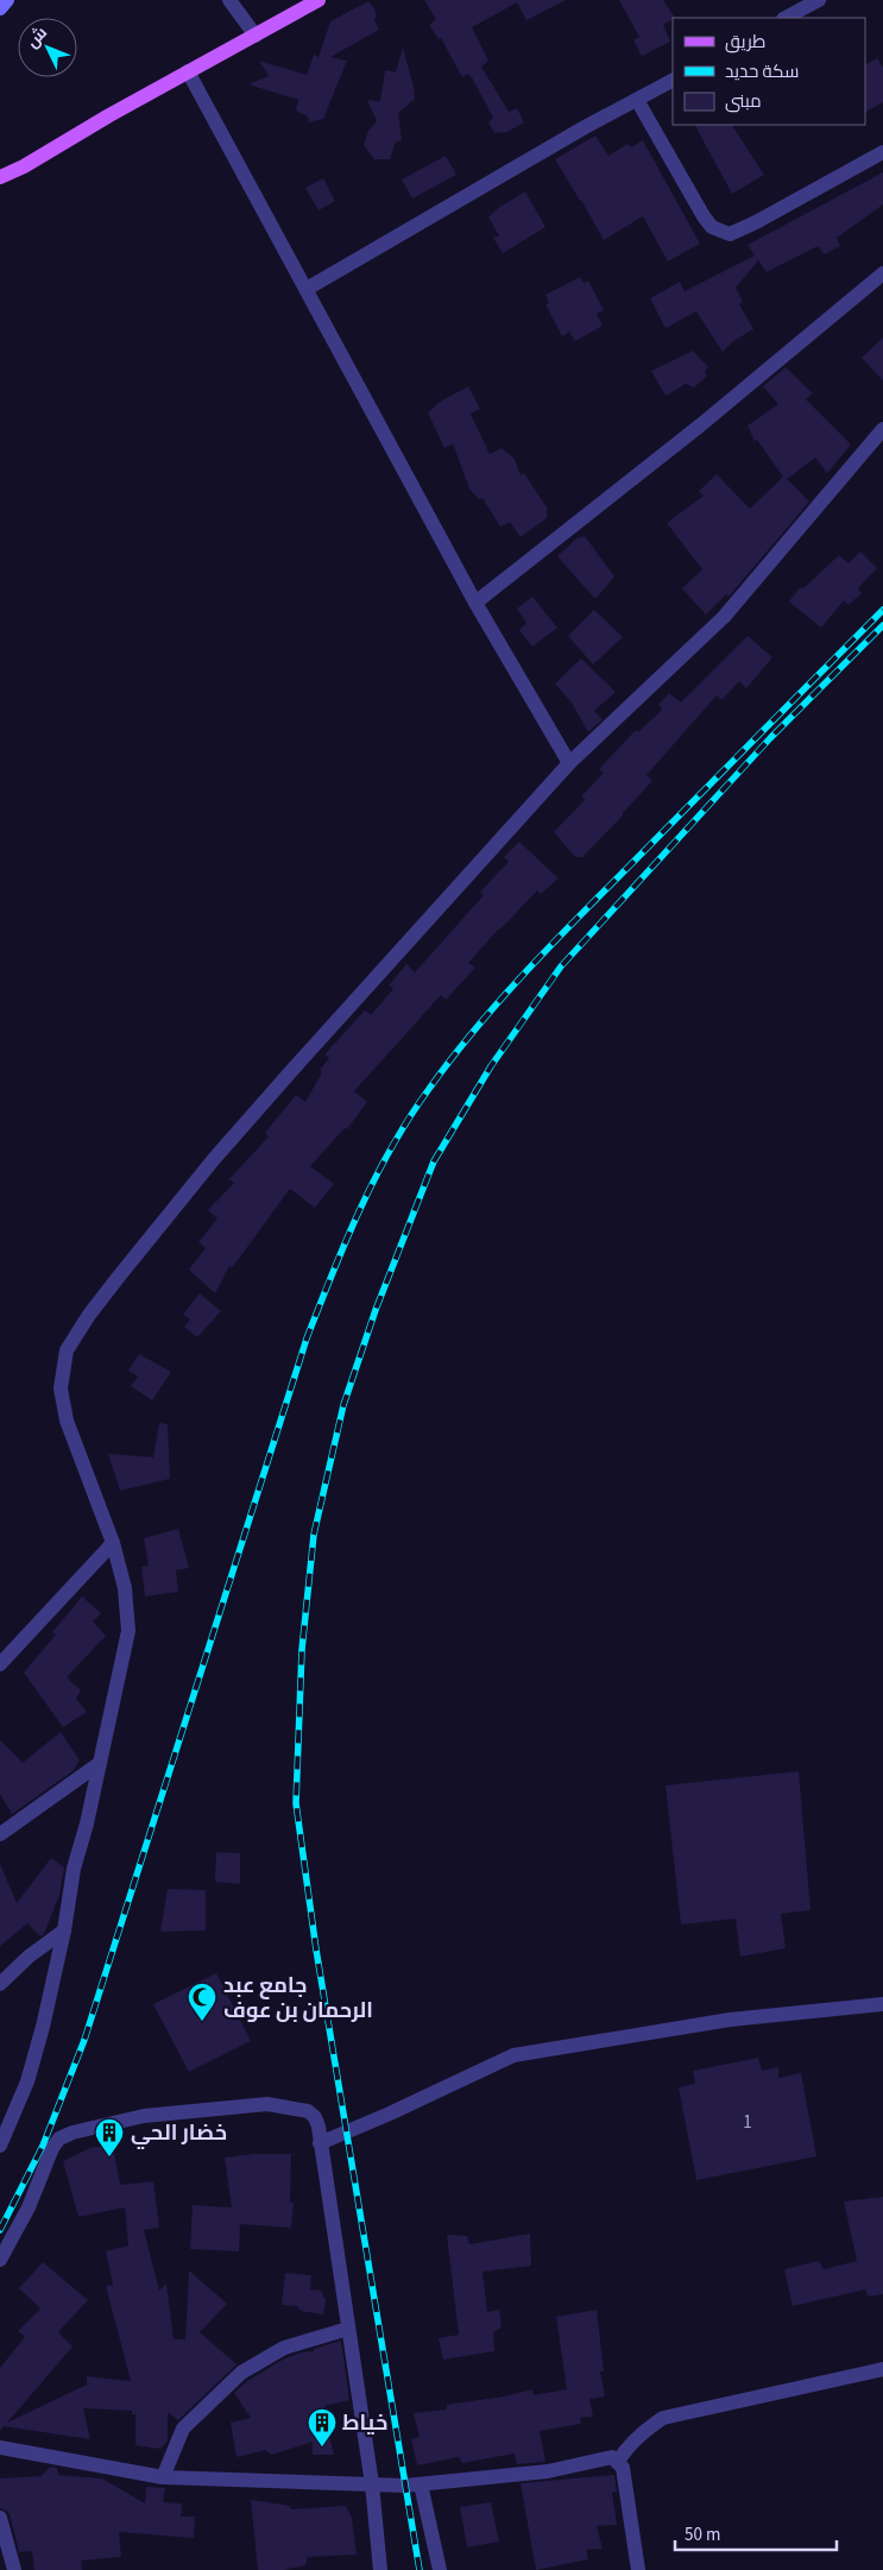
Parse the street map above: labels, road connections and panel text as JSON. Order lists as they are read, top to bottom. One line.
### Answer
{"places":{"mosque":["جامع عبد الرحمان بن عوف"],"building":["خضار الحي","خياط"]},"house_numbers":["1"],"legend":["طريق","سكة حديد","مبنى"],"scale_bar":"50 m","north":"top left"}
